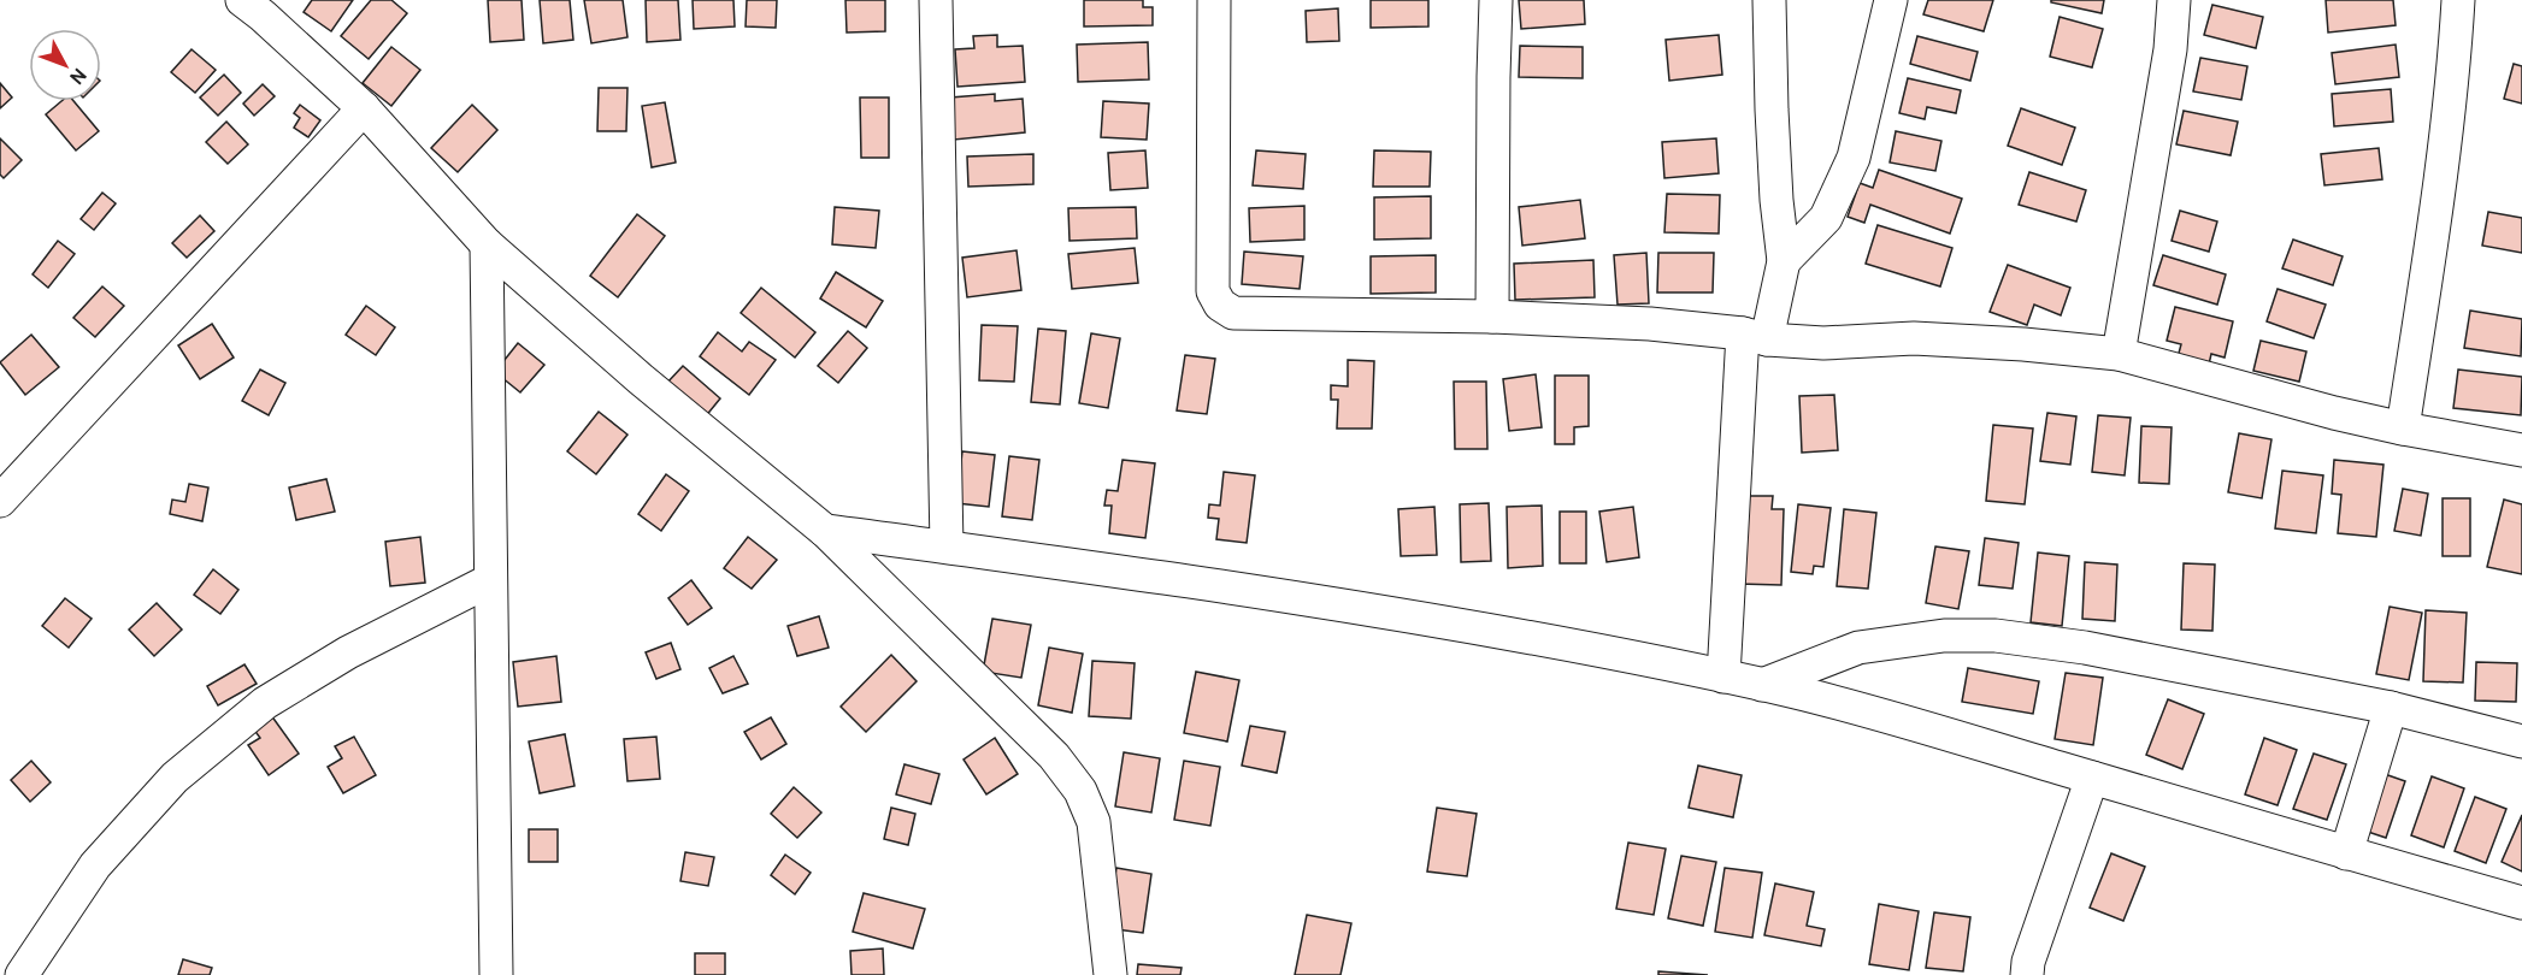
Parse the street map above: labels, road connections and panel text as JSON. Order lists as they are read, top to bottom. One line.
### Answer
{"north":"bottom right"}
